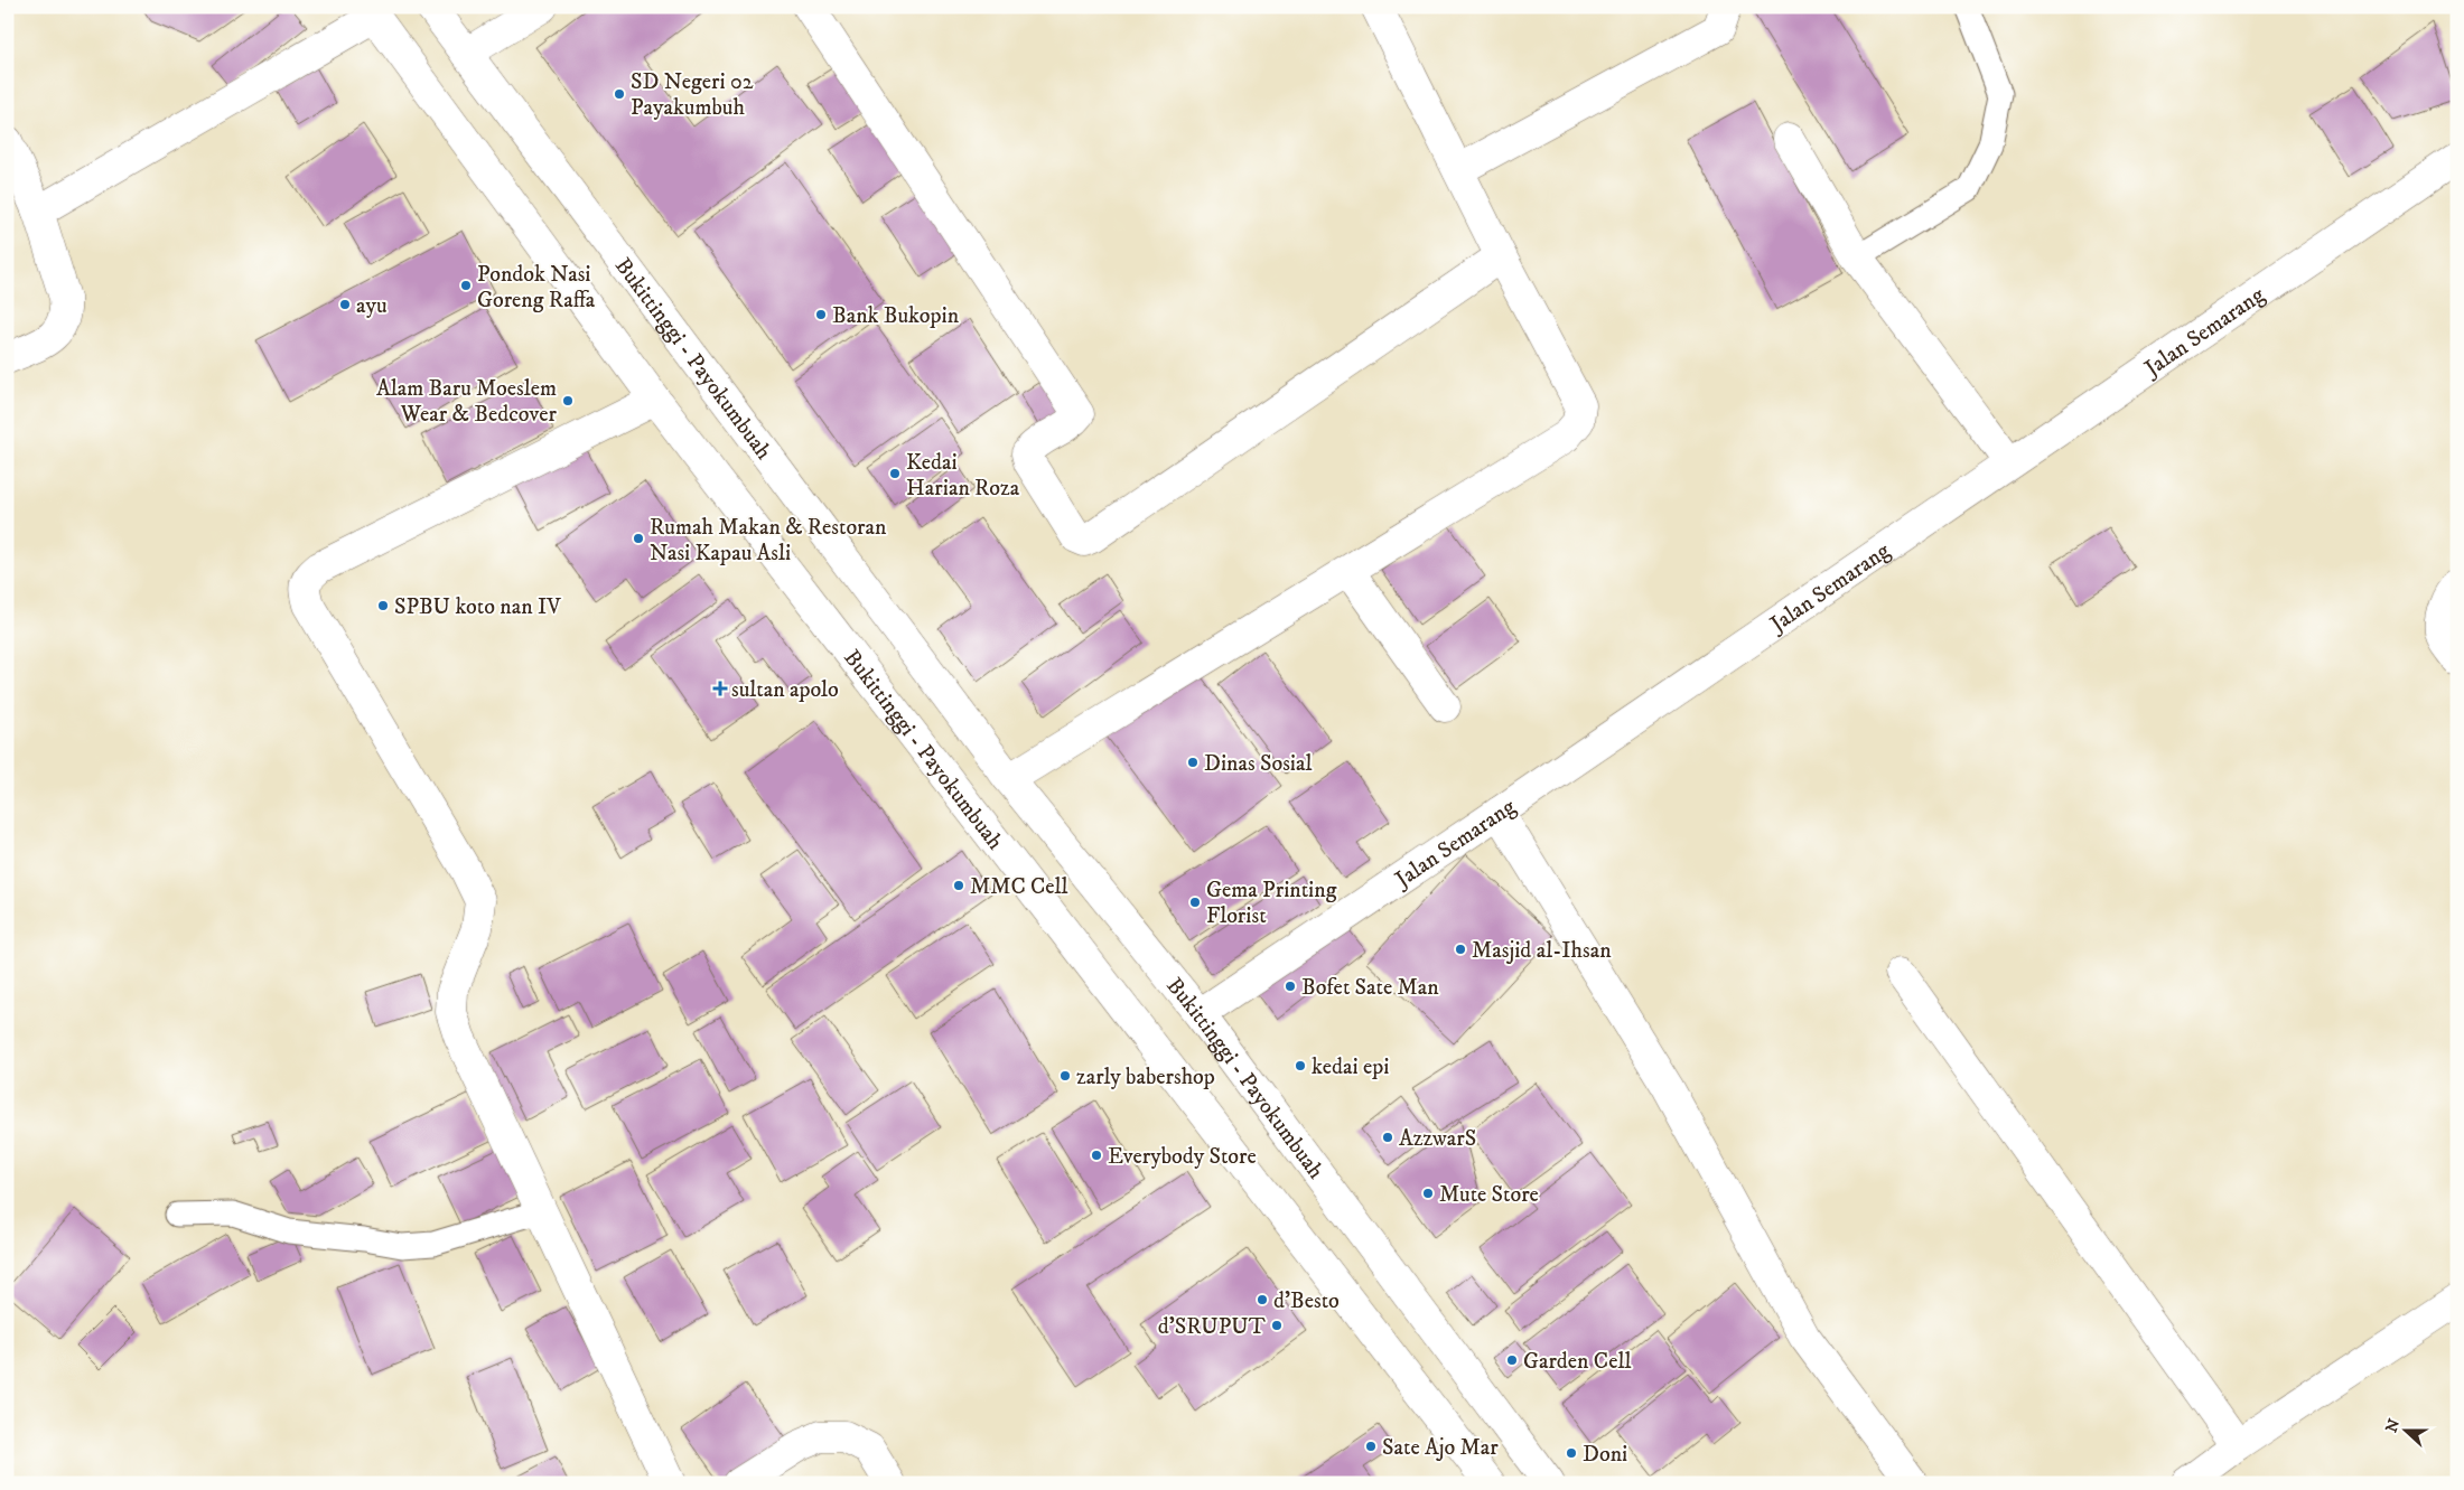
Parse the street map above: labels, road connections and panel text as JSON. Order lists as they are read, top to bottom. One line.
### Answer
{"streets":{"main road":["Jalan Semarang","Bukittinggi - Payokumbuah"]},"crossings":[["Jalan Semarang","Bukittinggi - Payokumbuah"]],"places":{"other":["SD Negeri 02 Payakumbuh","Pondok Nasi Goreng Raffa","ayu","Bank Bukopin","Alam Baru Moeslem Wear & Bedcover","Kedai Harian Roza","Rumah Makan & Restoran Nasi Kapau Asli","SPBU koto nan IV","Dinas Sosial","MMC Cell","Gema Printing Florist","Masjid al-Ihsan","Bofet Sate Man","kedai epi","zarly babershop","AzzwarS","Everybody Store","Mute Store","d'Besto","d'SRUPUT","Garden Cell","Sate Ajo Mar","Doni"],"health":["sultan apolo"]},"north":"left"}
